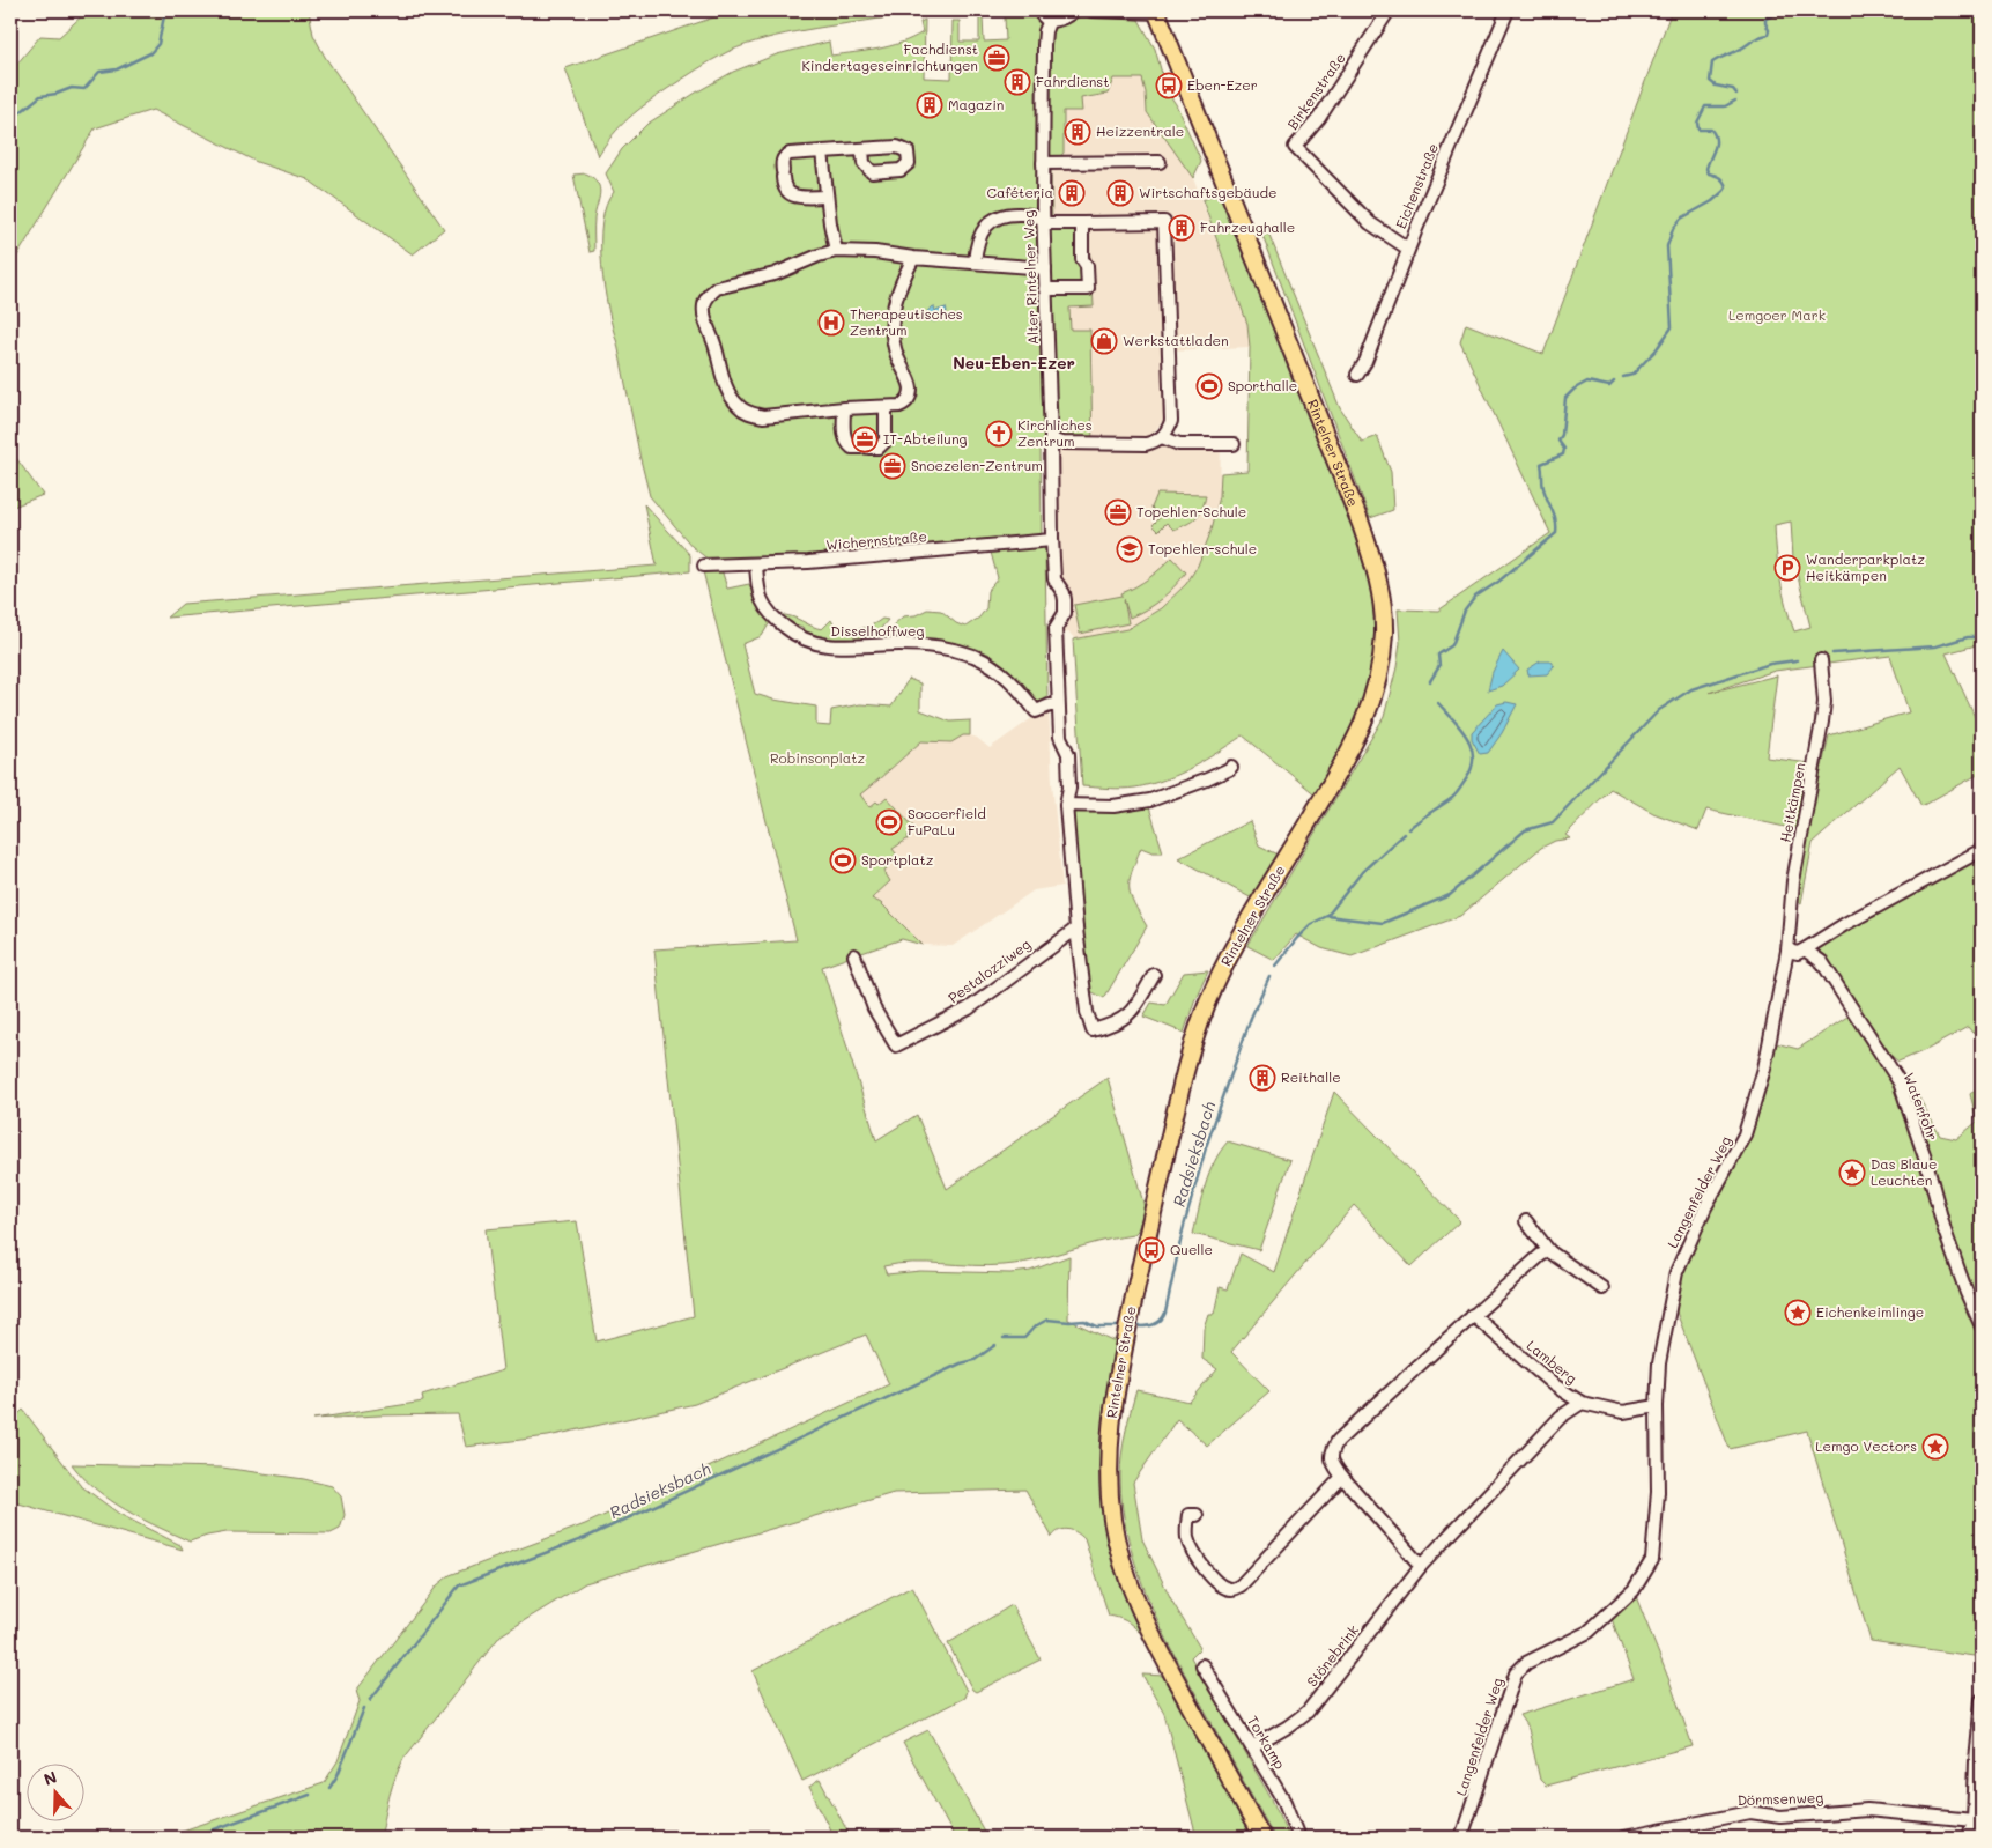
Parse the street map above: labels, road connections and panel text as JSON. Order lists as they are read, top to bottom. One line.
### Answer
{"streets":{"main road":["Rintelner Straße"],"street":["Birkenstraße","Eichenstraße","Alter Rintelner Weg","Wichernstraße","Disselhoffweg","Heitkämpen","Pestalozziweg","Waterfohr","Langenfelder Weg","Lamberg","Stönebrink","Torkamp","Dörmsenweg"]},"crossings":[["Birkenstraße","Eichenstraße"],["Alter Rintelner Weg","Wichernstraße"],["Alter Rintelner Weg","Disselhoffweg"],["Wichernstraße","Disselhoffweg"],["Heitkämpen","Langenfelder Weg"],["Langenfelder Weg","Lamberg"],["Lamberg","Stönebrink"],["Stönebrink","Torkamp"]],"districts":["Neu-Eben-Ezer"],"water":["Radsieksbach"],"parks":["Lemgoer Mark","Robinsonplatz"],"places":{"office":["Fachdienst Kindertageseinrichtungen","IT-Abteilung","Snoezelen-Zentrum","Topehlen-Schule"],"building":["Fahrdienst","Magazin","Heizzentrale","Caféteria","Wirtschaftsgebäude","Fahrzeughalle","Reithalle"],"bus stop":["Eben-Ezer","Quelle"],"hospital":["Therapeutisches Zentrum"],"shop":["Werkstattladen"],"sports":["Sporthalle","Soccerfield FuPaLu","Sportplatz"],"church":["Kirchliches Zentrum"],"school or university":["Topehlen-schule"],"parking":["Wanderparkplatz Heitkämpen"],"place":["Das Blaue Leuchten","Eichenkeimlinge","Lemgo Vectors"]},"north":"top"}
